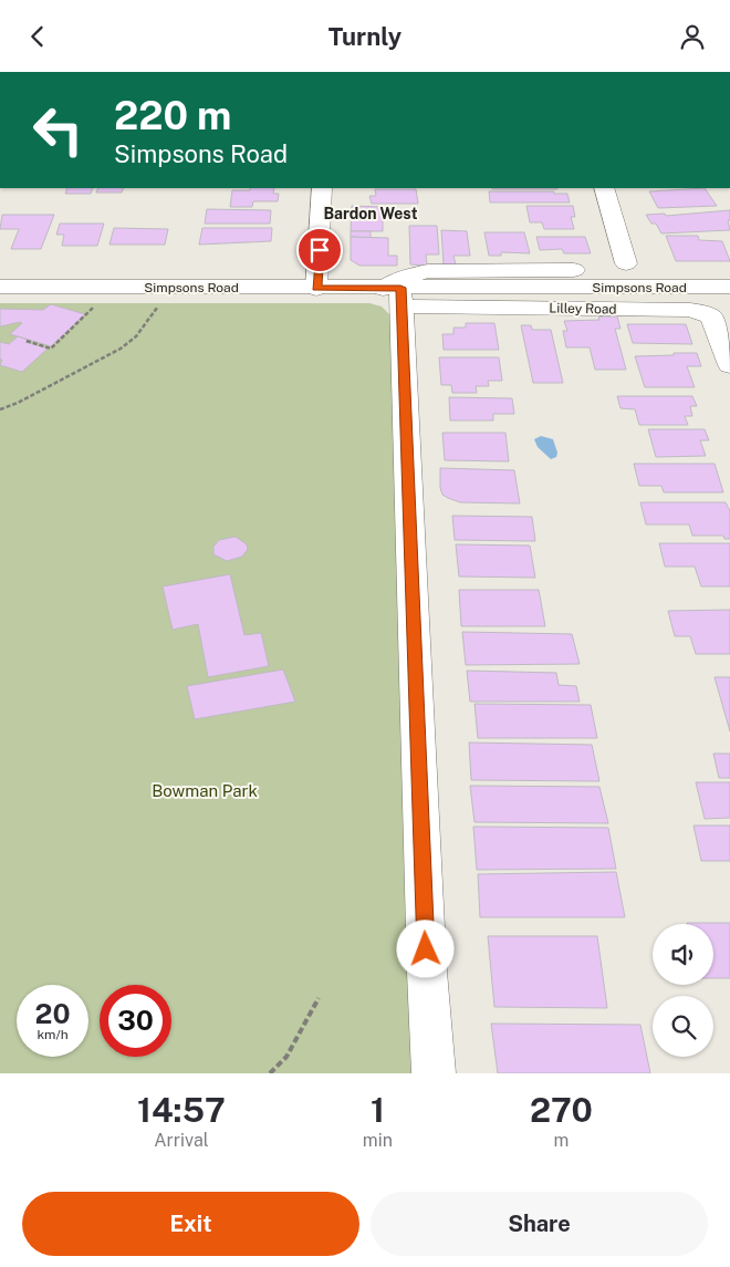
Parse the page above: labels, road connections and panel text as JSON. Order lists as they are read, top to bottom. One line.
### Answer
{"streets":{"street":["Simpsons Road","Lilley Road"]},"crossings":[["Simpsons Road","Lilley Road"]],"districts":["Bardon West"],"parks":["Bowman Park"],"page":{"header":"Turnly","turn":["220 m","Simpsons Road"],"speed":"20 km/h","limit":"30","eta":["14:57","Arrival","1","min","270","m"],"buttons":["Exit","Share"]}}
